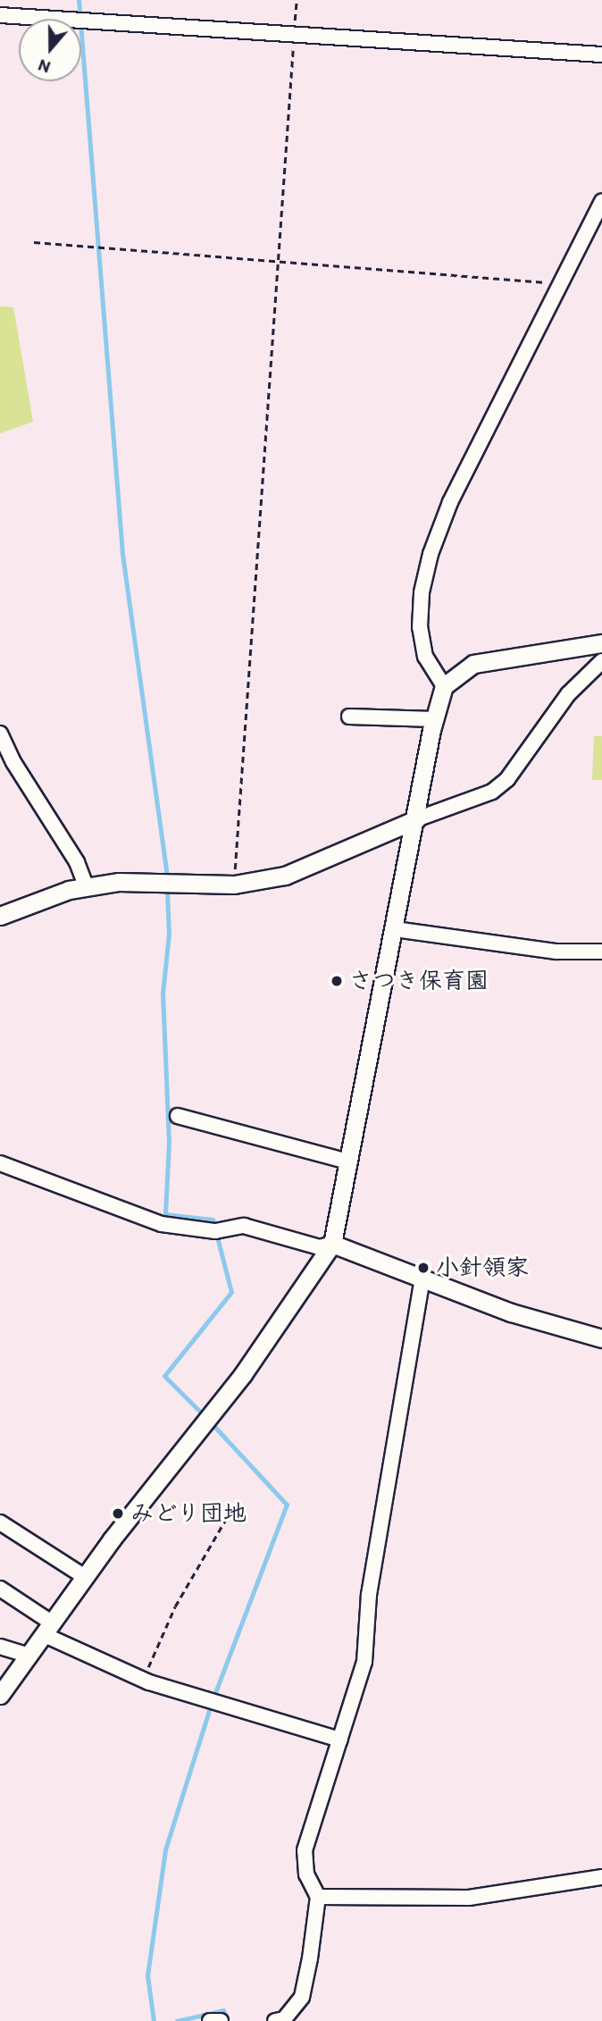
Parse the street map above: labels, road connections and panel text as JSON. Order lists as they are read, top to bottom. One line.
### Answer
{"places":["さつき保育園","小針領家","みどり団地"],"north":"bottom"}
